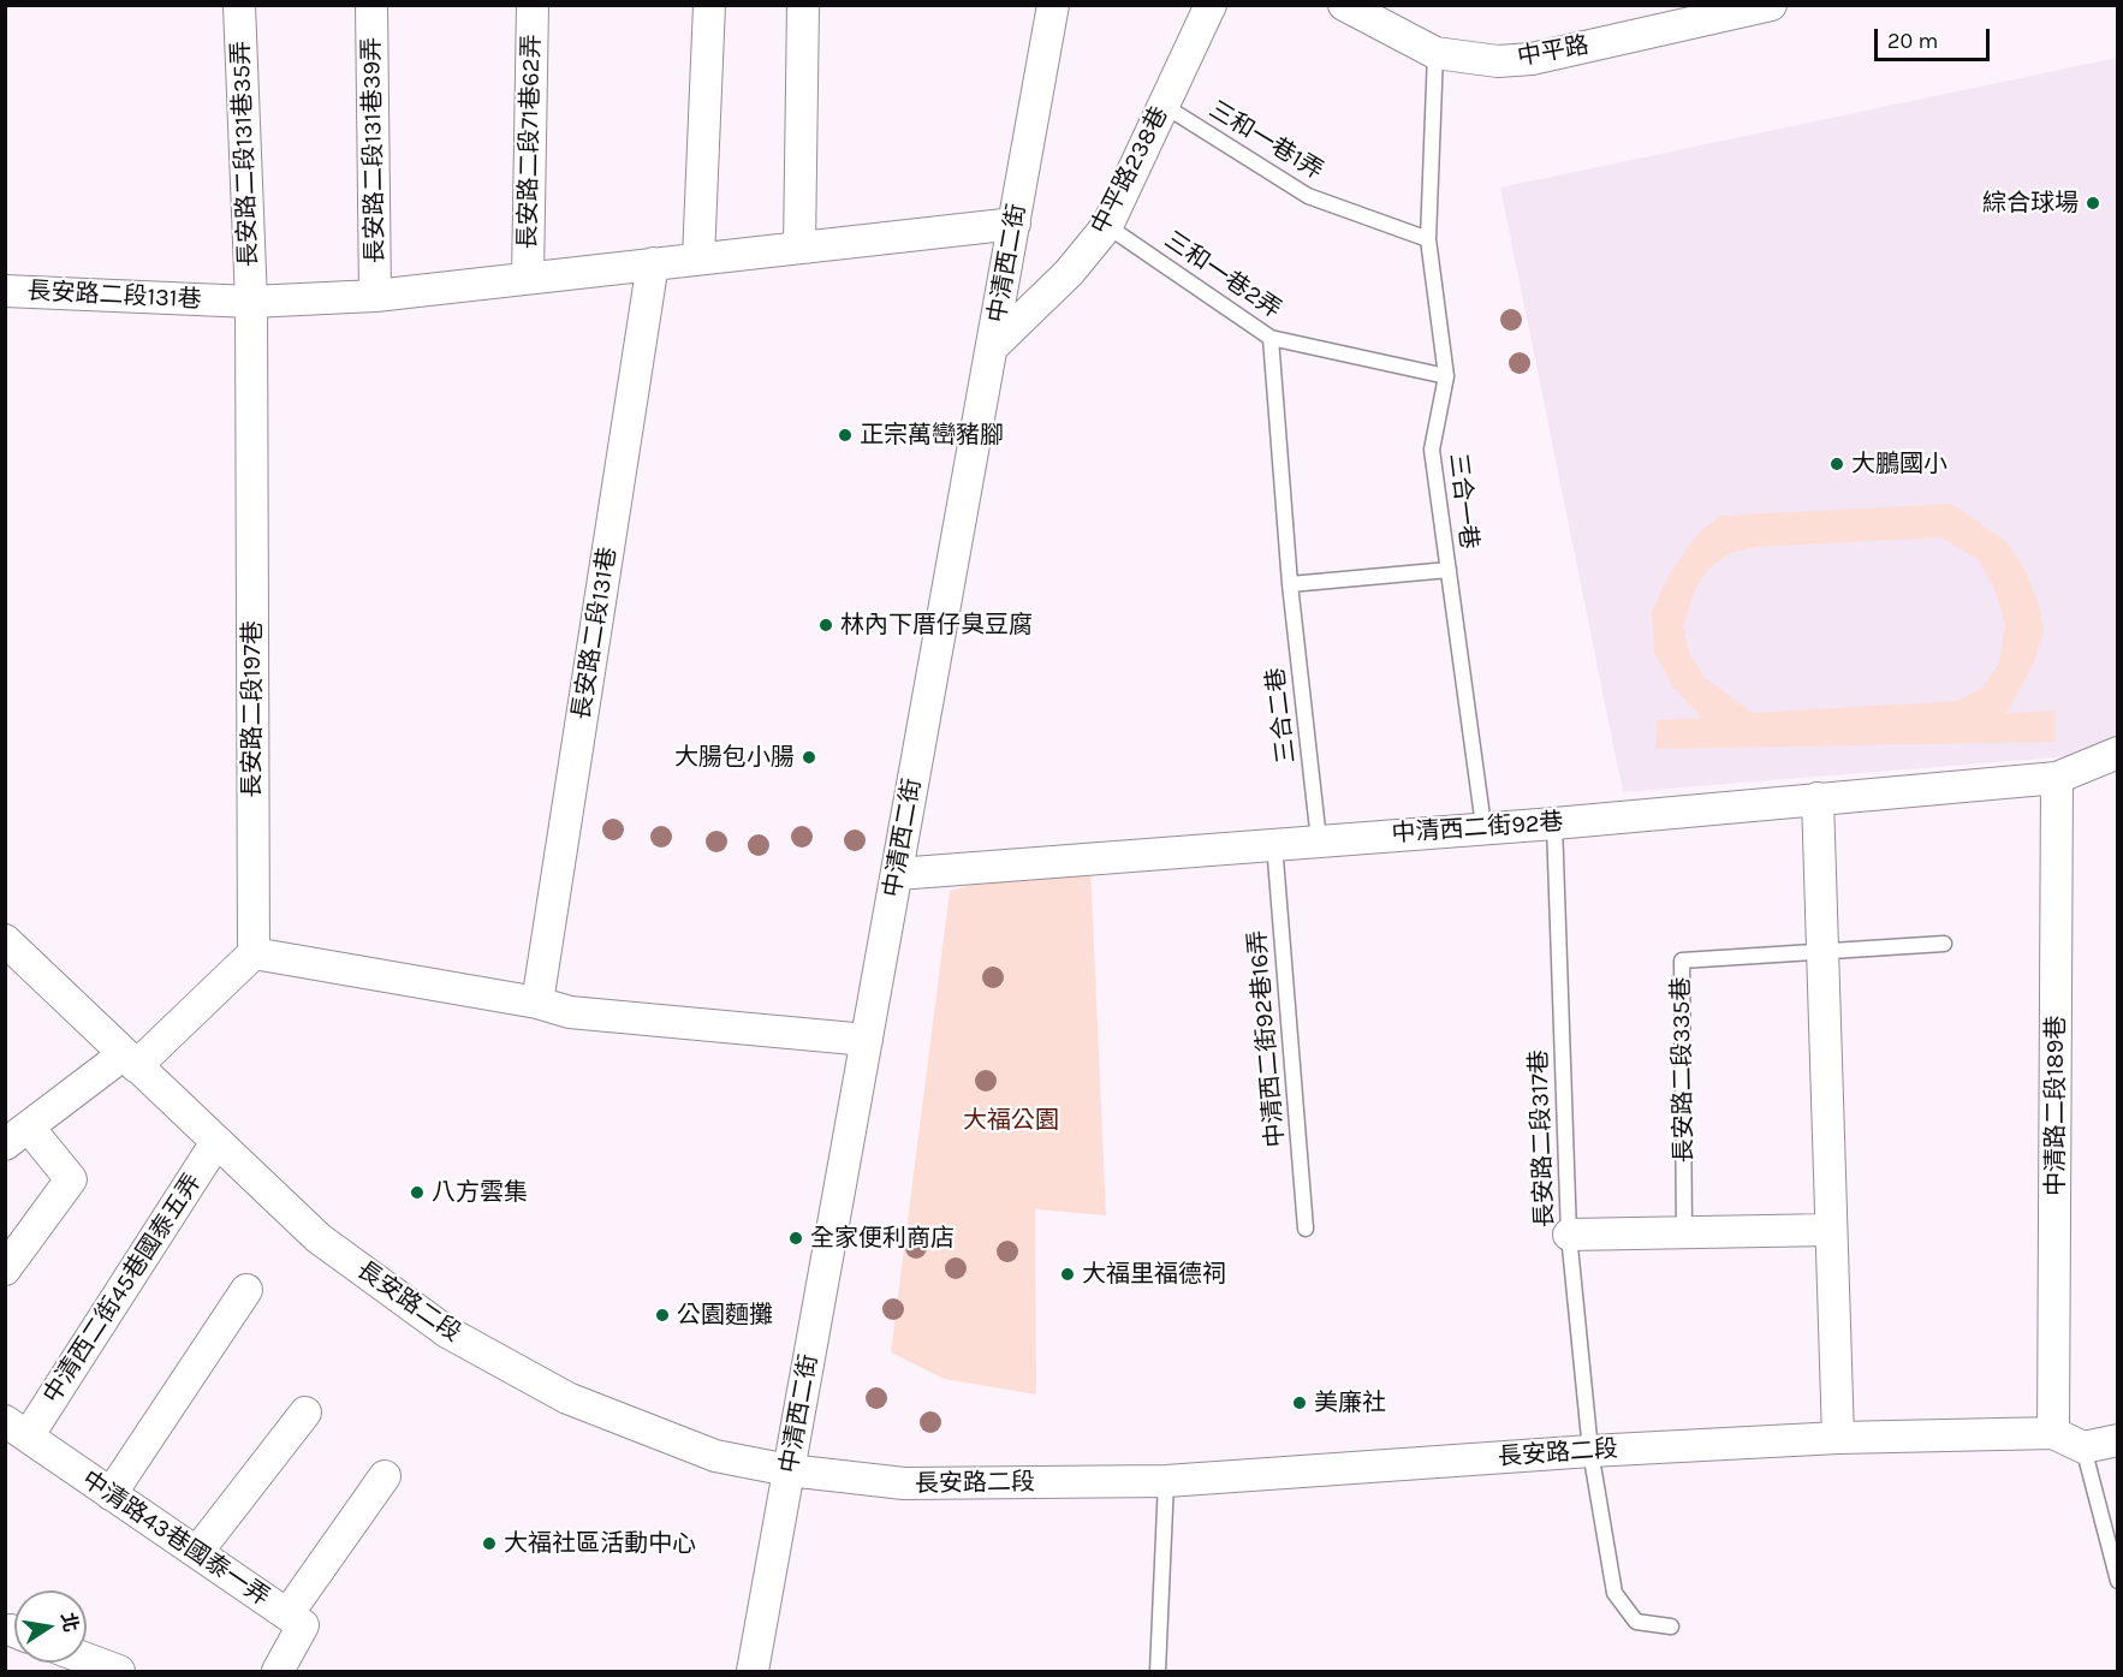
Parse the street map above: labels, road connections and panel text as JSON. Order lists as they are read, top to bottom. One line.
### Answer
{"streets":{"street":["中平路","長安路二段71巷62弄","長安路二段131巷39弄","長安路二段131巷35弄","中平路238巷","中清西二街","長安路二段131巷","長安路二段197巷","中清西二街92巷","中清路二段189巷","中清西二街45巷國泰五弄","長安路二段","中清路43巷國泰一弄"],"lane":["三和一巷1弄","三和一巷2弄","三合一巷","三合二巷","中清西二街92巷16弄","長安路二段335巷","長安路二段317巷"]},"crossings":[["中平路","三合一巷"],["三和一巷1弄","中平路238巷"],["三和一巷1弄","三合一巷"],["長安路二段71巷62弄","長安路二段131巷"],["長安路二段131巷39弄","長安路二段131巷"],["長安路二段131巷35弄","長安路二段131巷"],["長安路二段131巷35弄","長安路二段197巷"],["中平路238巷","中清西二街"],["中平路238巷","三和一巷2弄"],["中清西二街","長安路二段131巷"],["中清西二街","中清西二街92巷"],["中清西二街","長安路二段"],["三和一巷2弄","三合一巷"],["三和一巷2弄","三合二巷"],["長安路二段131巷","長安路二段197巷"],["三合一巷","中清西二街92巷"],["三合二巷","中清西二街92巷"],["中清西二街92巷","中清西二街92巷16弄"],["中清西二街92巷","中清路二段189巷"],["中清西二街92巷","長安路二段317巷"],["中清路二段189巷","長安路二段"],["長安路二段317巷","長安路二段"],["中清西二街45巷國泰五弄","長安路二段"],["中清西二街45巷國泰五弄","中清路43巷國泰一弄"]],"parks":["大福公園"],"places":["綜合球場","正宗萬巒豬腳","大鵬國小","林內下厝仔臭豆腐","大腸包小腸","八方雲集","全家便利商店","大福里福德祠","公園麵攤","美廉社","大福社區活動中心"],"scale_bar":"20 m","north":"right"}
